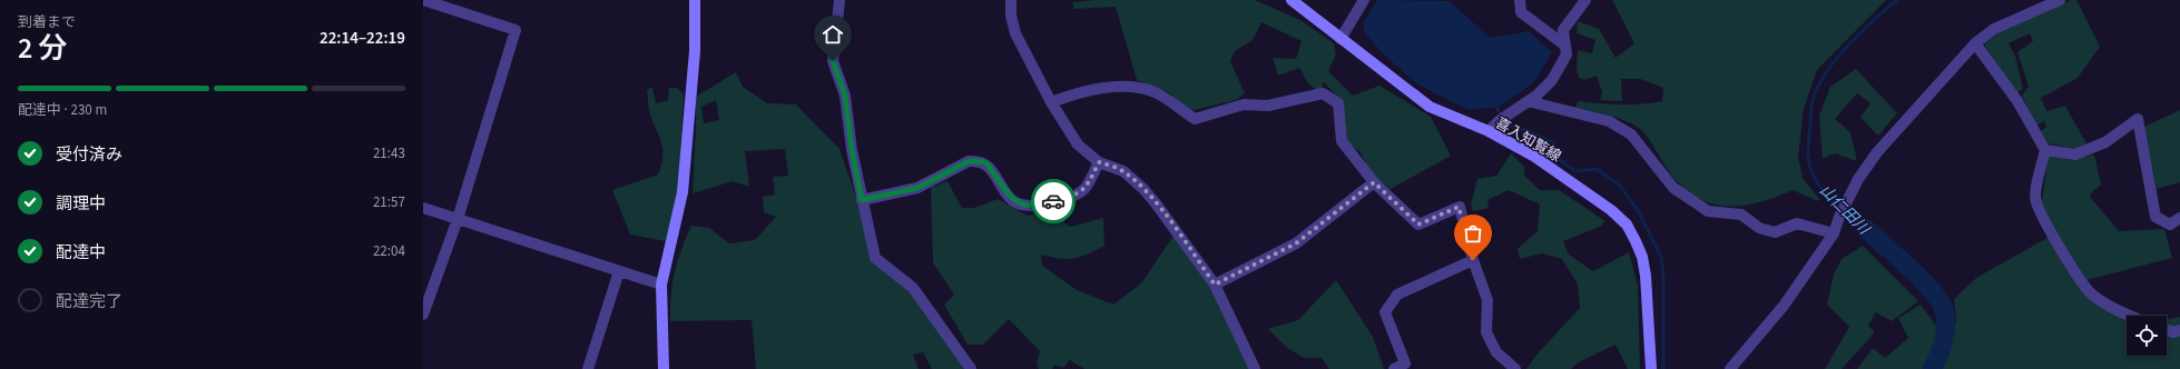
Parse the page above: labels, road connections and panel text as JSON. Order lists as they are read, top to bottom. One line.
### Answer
{"streets":{"main road":["喜入知覧線"]},"water":["山仁田川"],"page":{"heading":["2 分","到着まで","22:14–22:19"],"bar":"配達中 · 230 m","list":[["受付済み","21:43"],["調理中","21:57"],["配達中","22:04"],"配達完了"]}}
